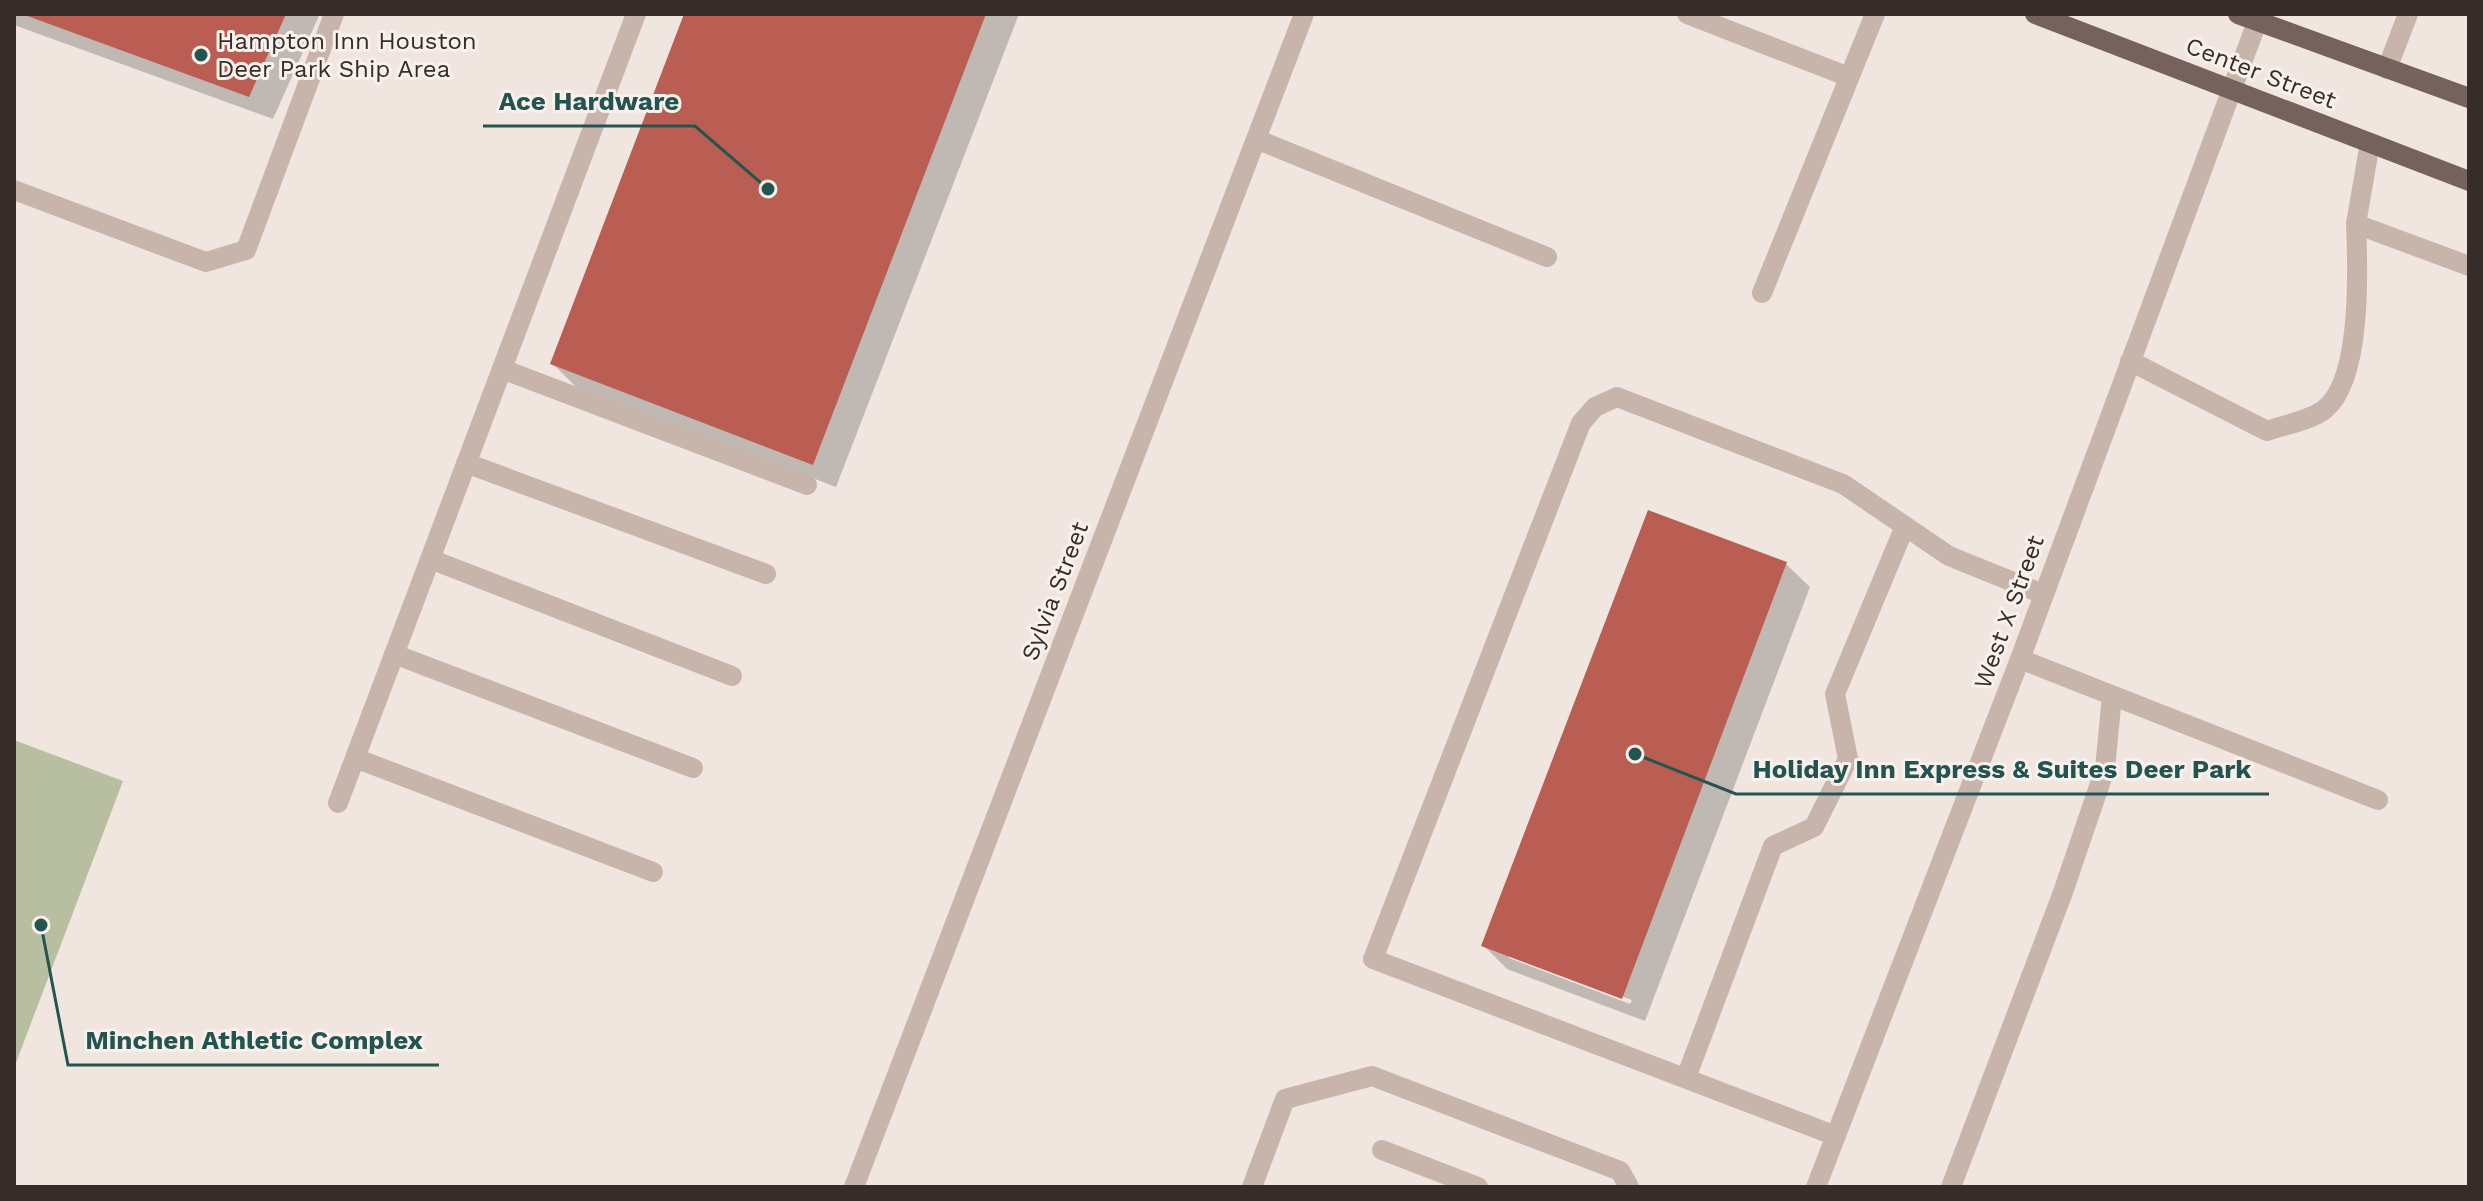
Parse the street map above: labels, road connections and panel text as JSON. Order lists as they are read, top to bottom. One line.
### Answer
{"streets":{"main road":["Center Street"],"street":["Sylvia Street","West X Street"]},"crossings":[["Center Street","West X Street"]],"places":["Hampton Inn Houston Deer Park Ship Area","Ace Hardware","Holiday Inn Express & Suites Deer Park","Minchen Athletic Complex"]}
